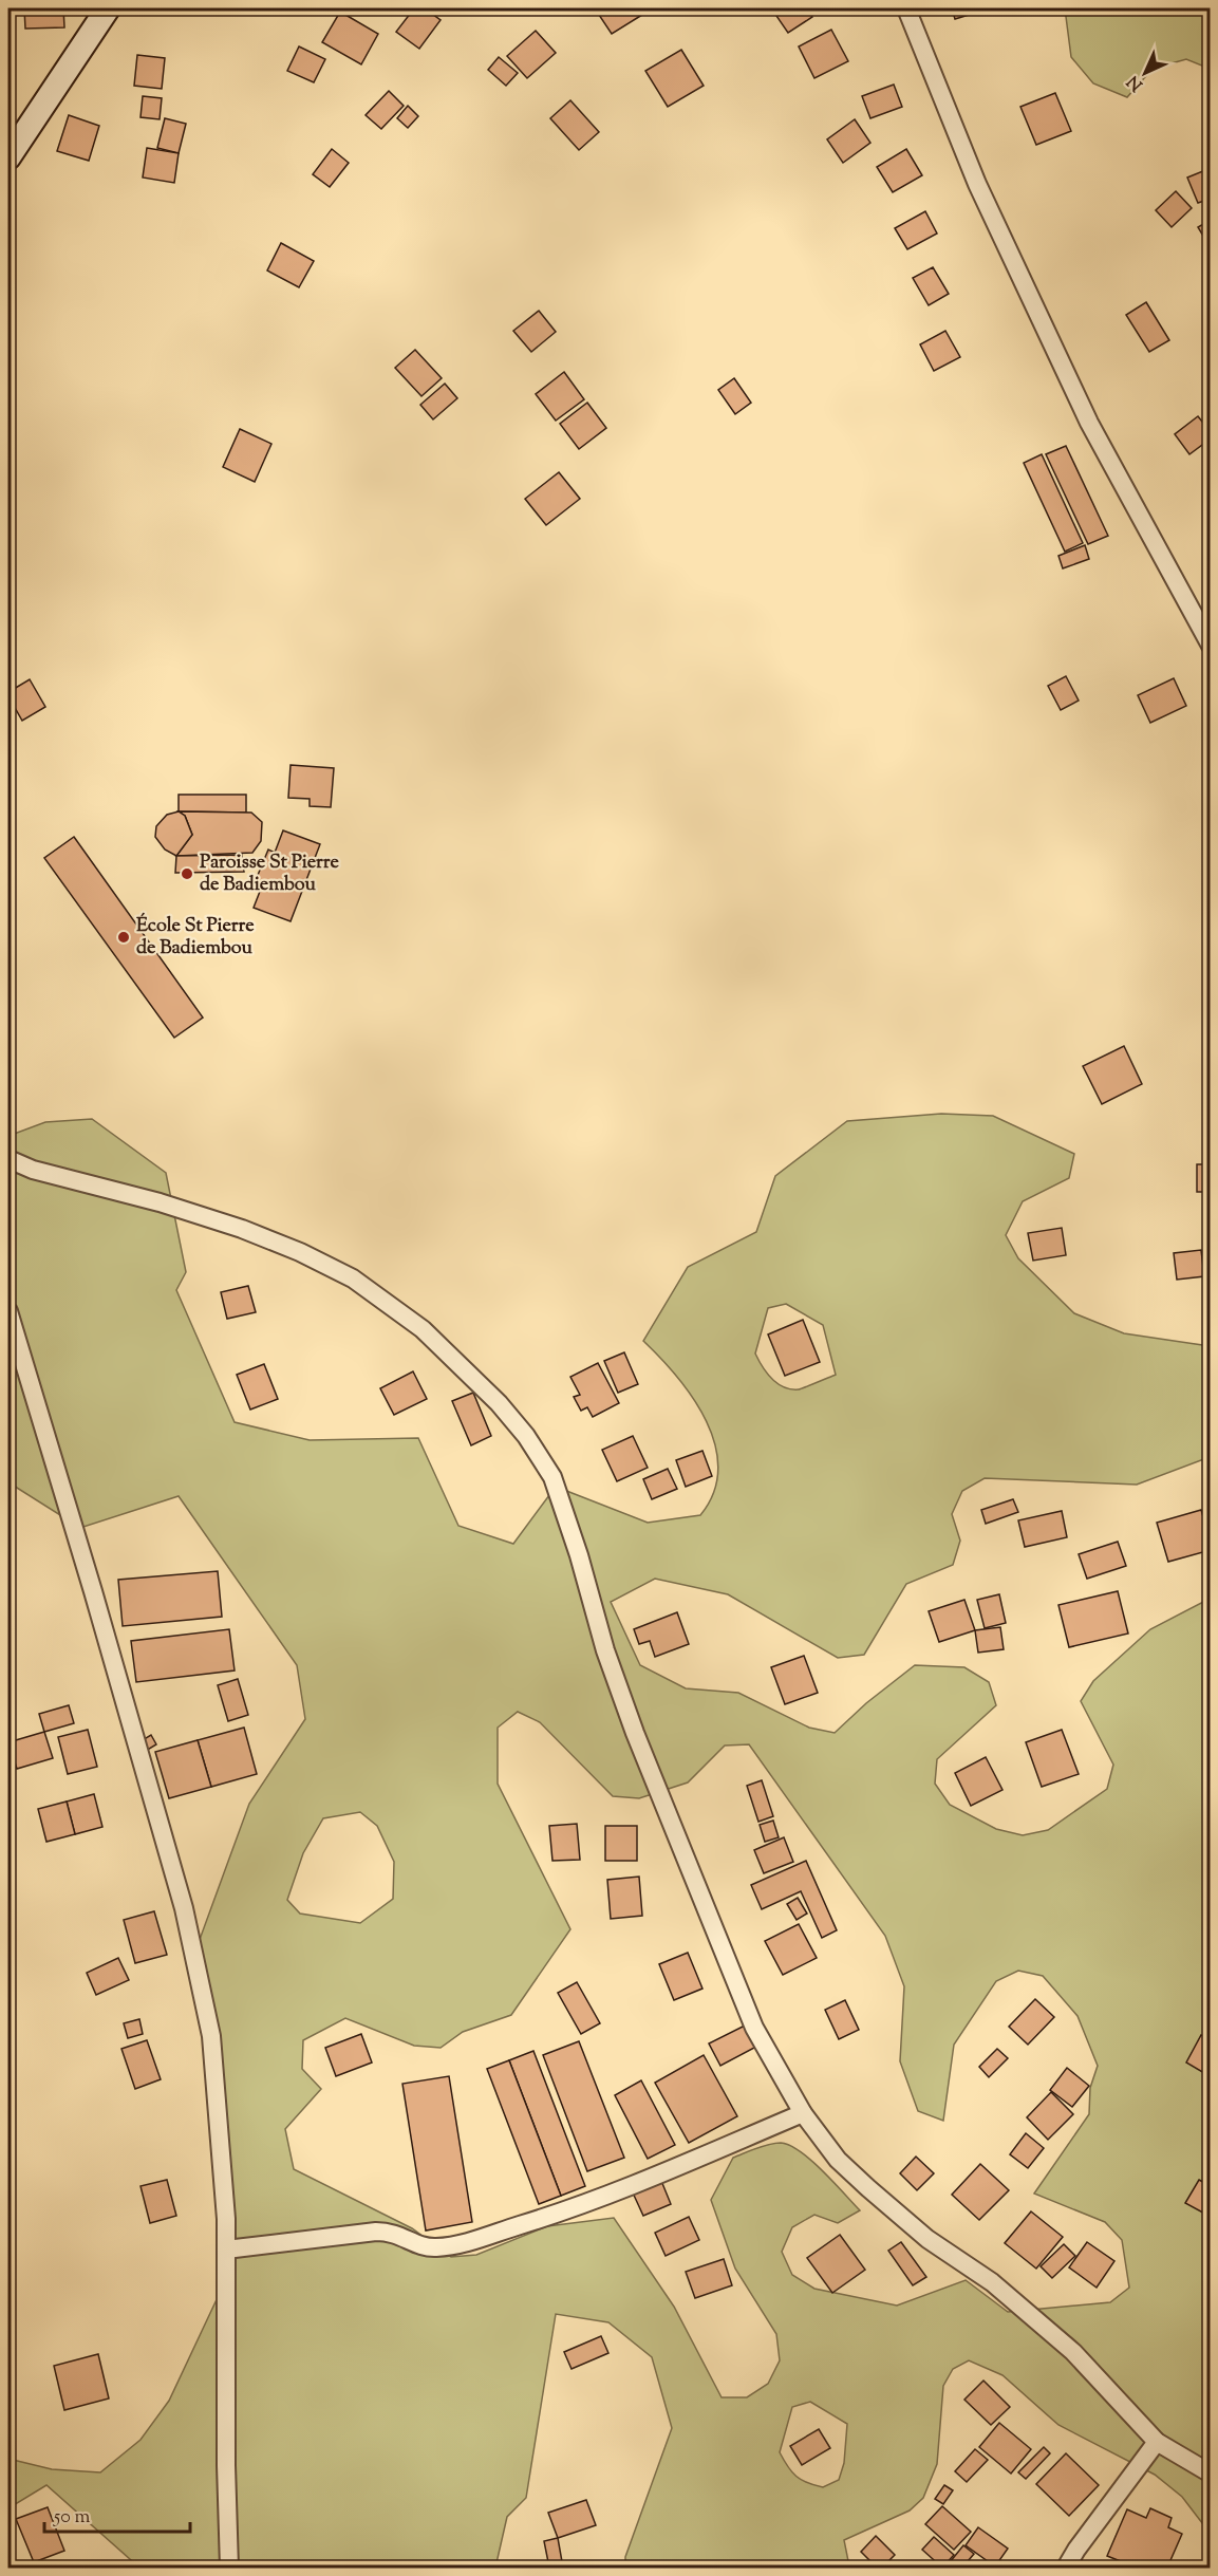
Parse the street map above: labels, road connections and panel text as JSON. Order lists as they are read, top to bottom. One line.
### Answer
{"places":["Paroisse St Pierre de Badiembou","École St Pierre de Badiembou"],"scale_bar":"50 m","north":"bottom left"}
